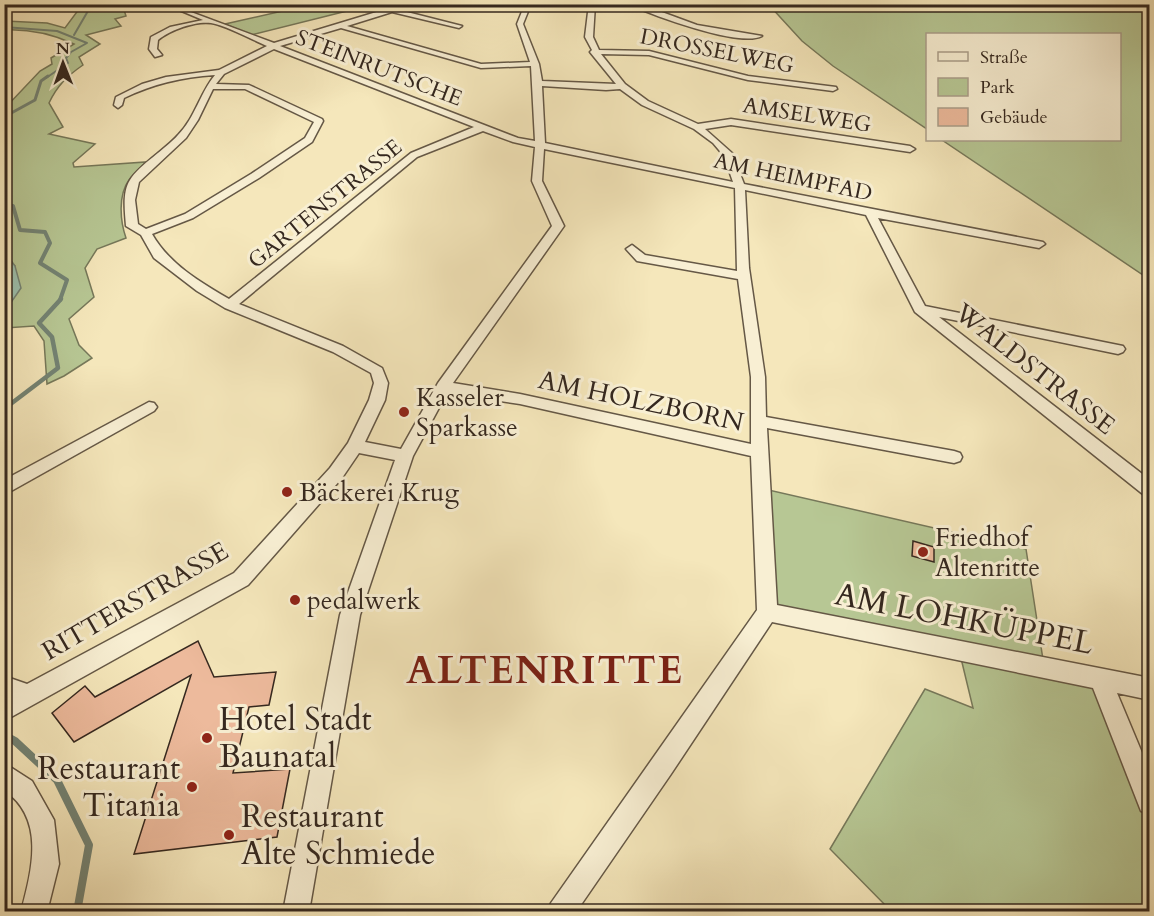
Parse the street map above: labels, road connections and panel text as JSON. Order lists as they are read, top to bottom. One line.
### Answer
{"streets":{"street":["DROSSELWEG","STEINRUTSCHE","AMSELWEG","AM HEIMPFAD","GARTENSTRASSE","WALDSTRASSE","AM HOLZBORN","RITTERSTRASSE","AM LOHKÜPPEL"]},"crossings":[["STEINRUTSCHE","AM HEIMPFAD"],["STEINRUTSCHE","GARTENSTRASSE"],["AM HEIMPFAD","WALDSTRASSE"],["GARTENSTRASSE","RITTERSTRASSE"]],"districts":["ALTENRITTE"],"places":["Kasseler Sparkasse","Bäckerei Krug","Friedhof Altenritte","pedalwerk","Hotel Stadt Baunatal","Restaurant Titania","Restaurant Alte Schmiede"],"legend":["Straße","Park","Gebäude"],"north":"top"}
